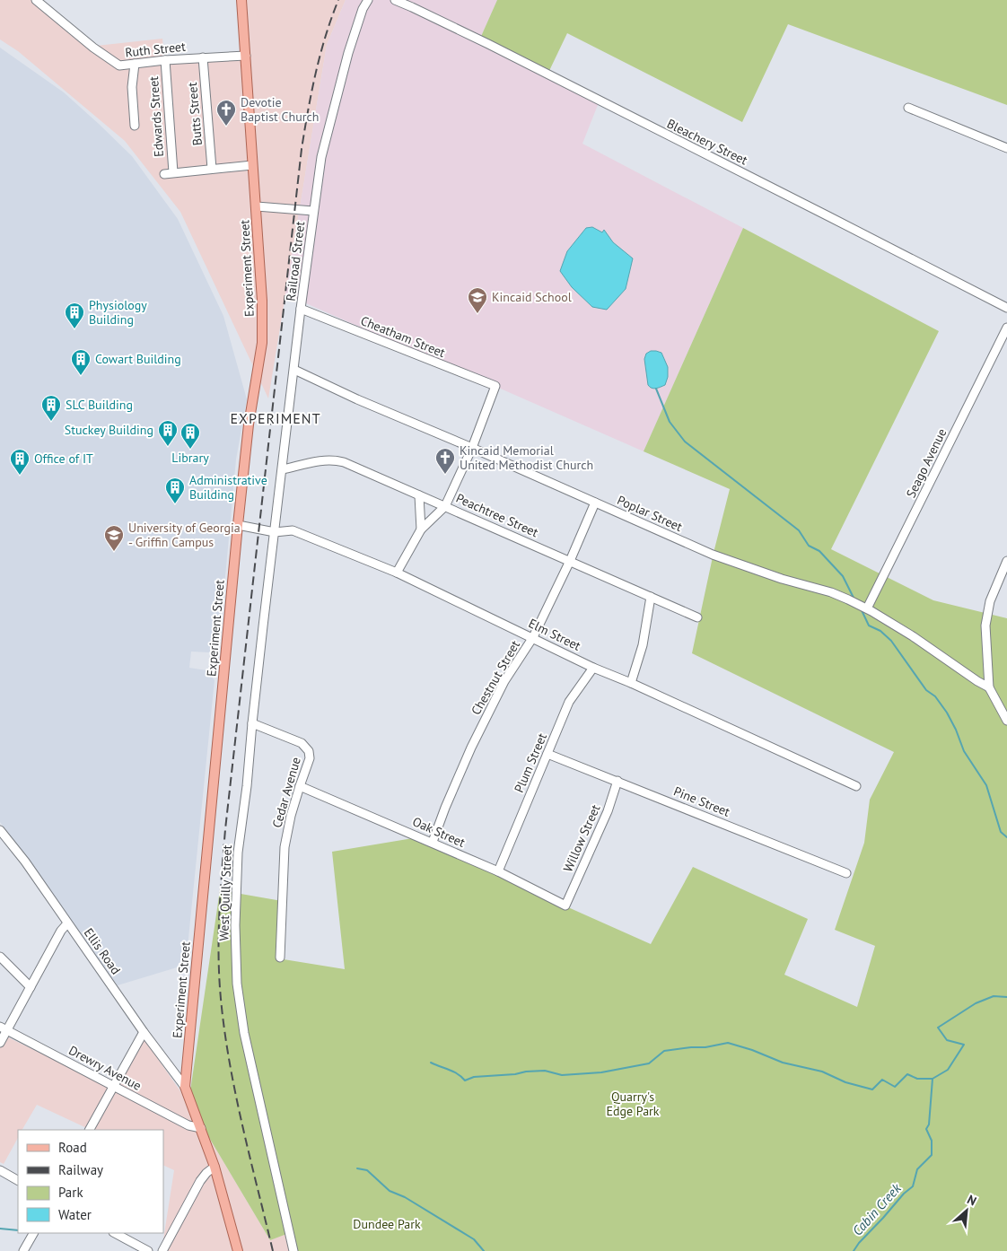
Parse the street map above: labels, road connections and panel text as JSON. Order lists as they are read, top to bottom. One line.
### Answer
{"streets":{"main road":["Experiment Street"],"street":["Ruth Street","Butts Street","Edwards Street","Bleachery Street","Railroad Street","Cheatham Street","Seago Avenue","Poplar Street","Peachtree Street","Elm Street","Chestnut Street","Plum Street","Cedar Avenue","Pine Street","Oak Street","Willow Street","West Quilly Street","Ellis Road","Drewry Avenue"]},"crossings":[["Ruth Street","Butts Street"],["Ruth Street","Edwards Street"],["Ruth Street","Experiment Street"],["Railroad Street","Cheatham Street"],["Railroad Street","Poplar Street"],["Railroad Street","Peachtree Street"],["Railroad Street","Elm Street"],["Railroad Street","West Quilly Street"],["Experiment Street","Elm Street"],["Experiment Street","Ellis Road"],["Experiment Street","Drewry Avenue"],["Cheatham Street","Poplar Street"],["Seago Avenue","Poplar Street"],["Poplar Street","Chestnut Street"],["Peachtree Street","Chestnut Street"],["Elm Street","Chestnut Street"],["Elm Street","Plum Street"],["Elm Street","West Quilly Street"],["Chestnut Street","Oak Street"],["Plum Street","Pine Street"],["Plum Street","Oak Street"],["Cedar Avenue","Oak Street"],["Cedar Avenue","West Quilly Street"],["Pine Street","Willow Street"],["Oak Street","Willow Street"]],"districts":["EXPERIMENT"],"water":["Cabin Creek"],"parks":["Quarry's Edge Park","Dundee Park"],"places":{"church":["Devotie Baptist Church","Kincaid Memorial United Methodist Church"],"school or university":["Kincaid School","University of Georgia - Griffin Campus"],"building":["Physiology Building","Cowart Building","SLC Building","Stuckey Building","Library","Office of IT","Administrative Building"]},"legend":["Road","Railway","Park","Water"],"north":"top right"}
